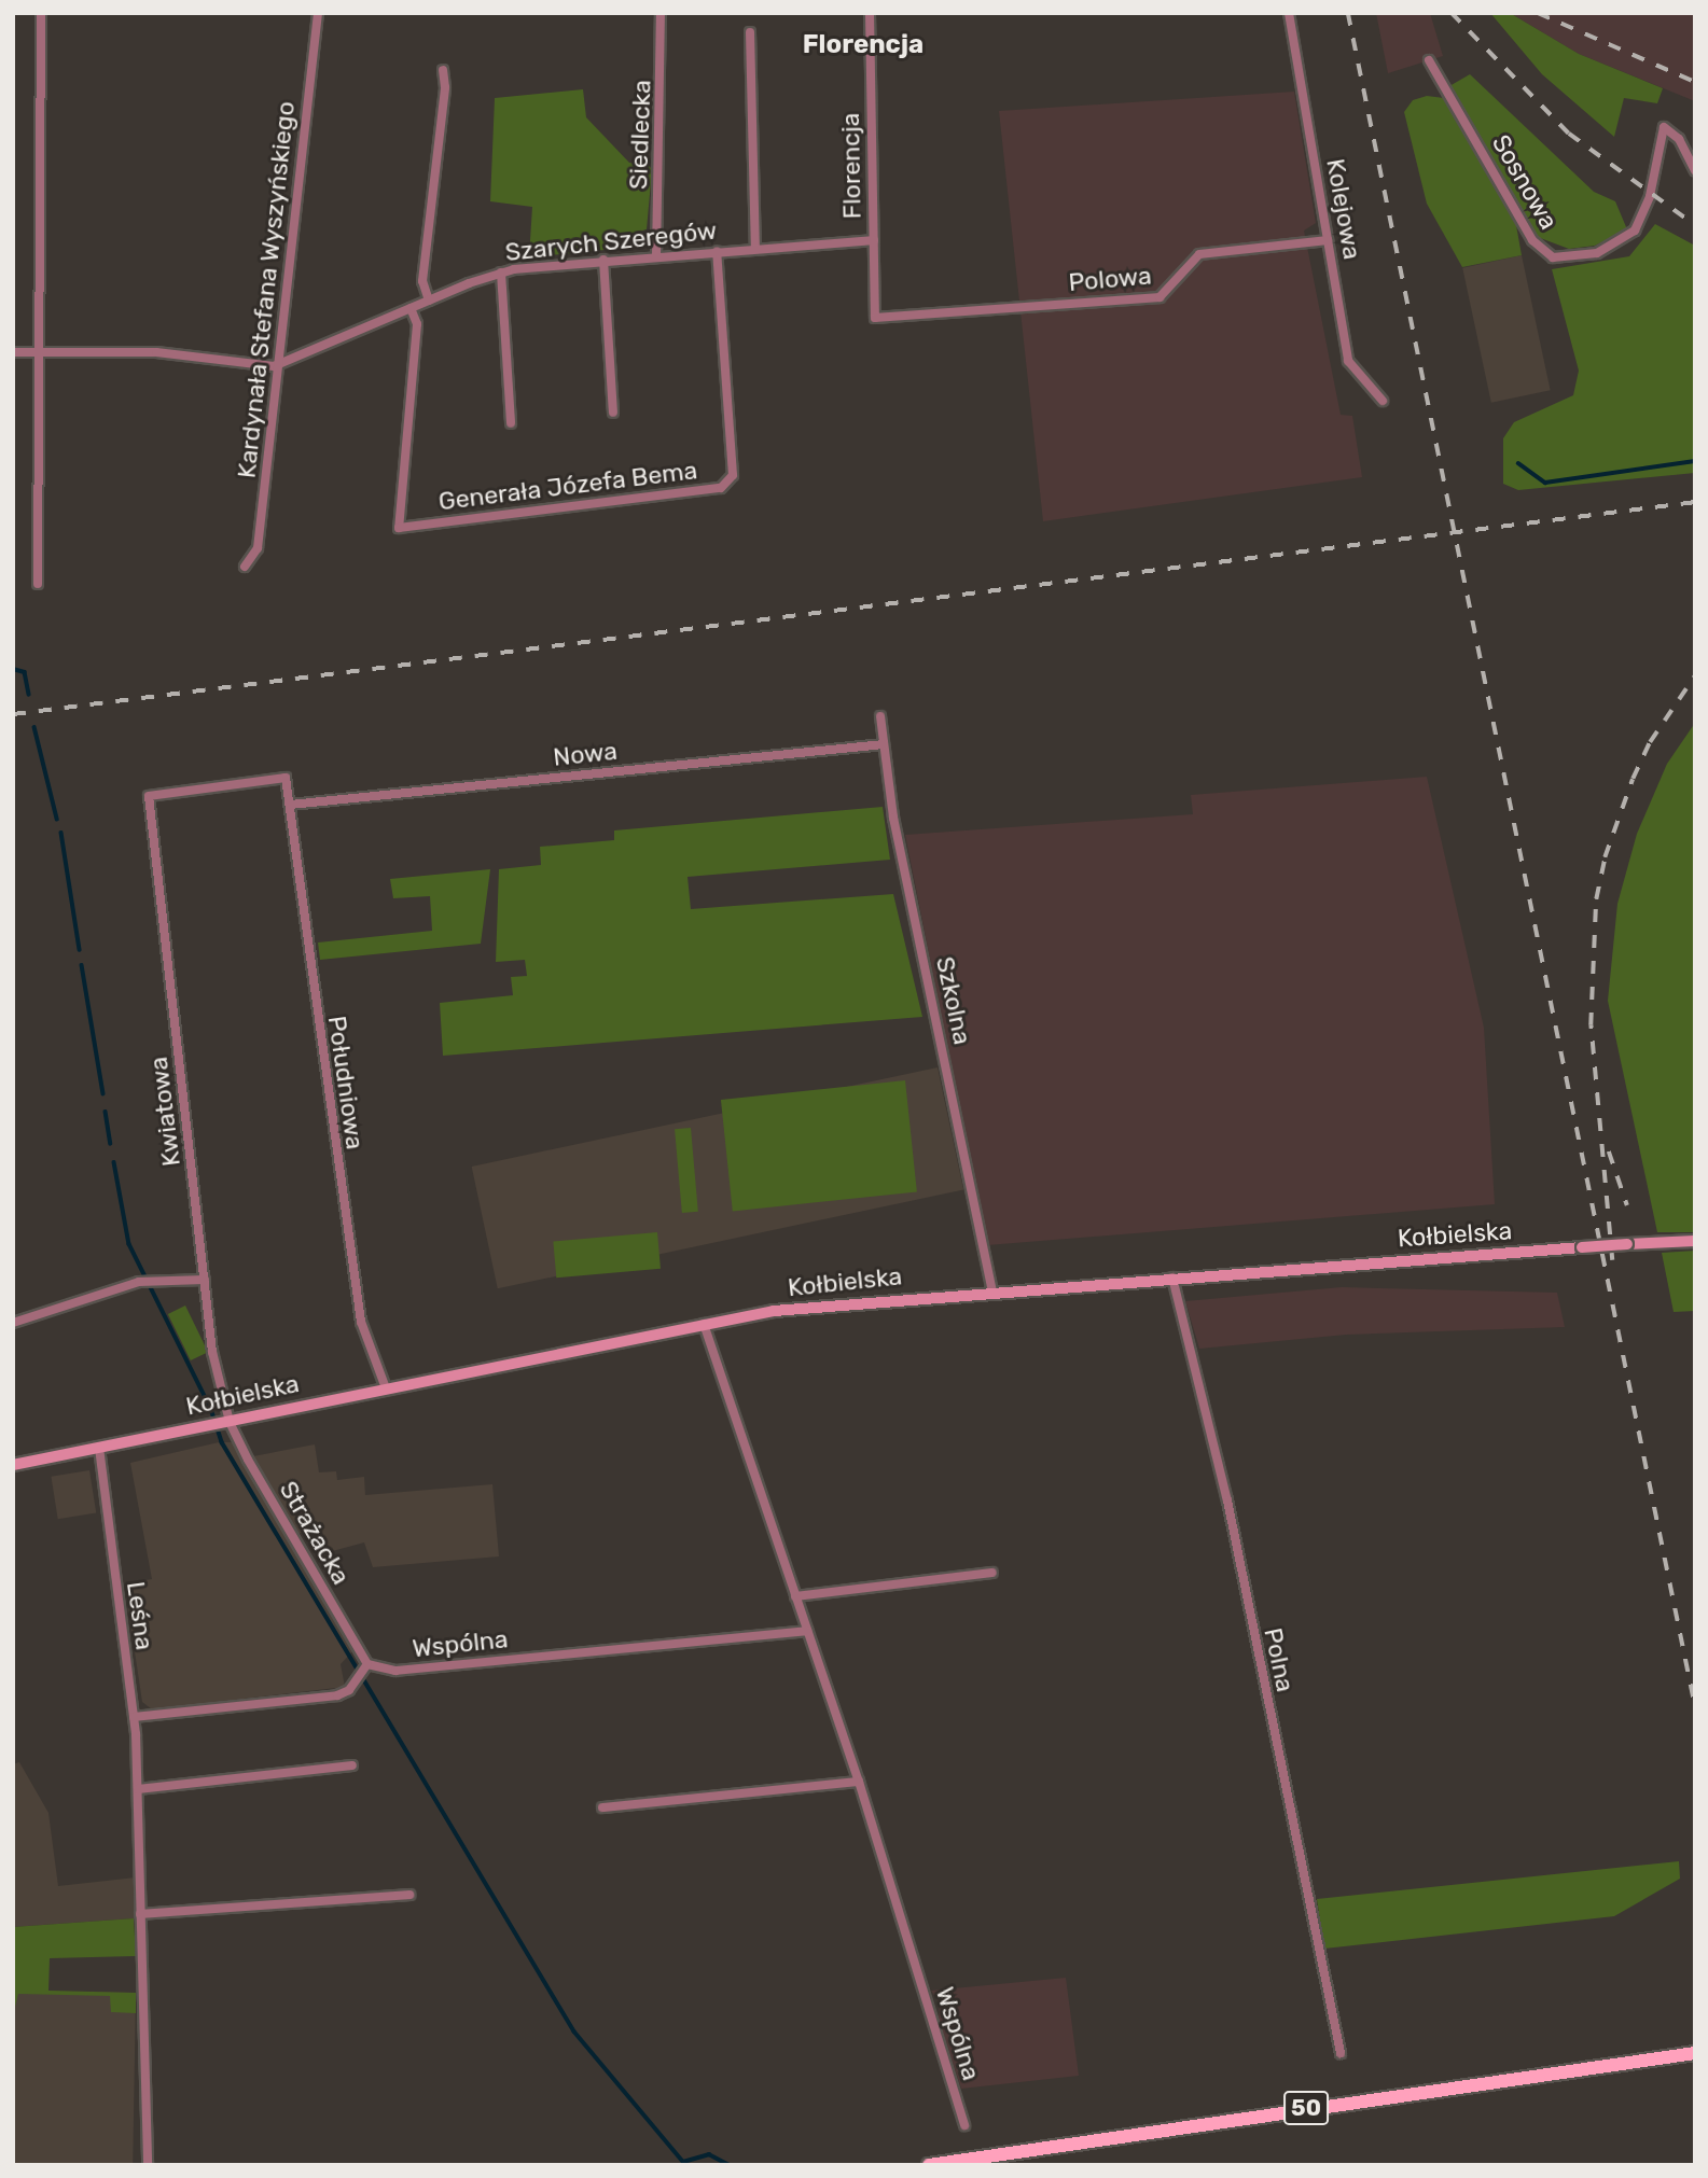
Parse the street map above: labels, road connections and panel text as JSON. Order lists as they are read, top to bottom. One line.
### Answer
{"streets":{"main road":["50"],"street":["Siedlecka","Florencja","Sosnowa","Kolejowa","Szarych Szeregów","Polowa","Kardynała Stefana Wyszyńskiego","Generała Józefa Bema","Nowa","Szkolna","Południowa","Kwiatowa","Kołbielska","Strażacka","Leśna","Wspólna","Polna"]},"crossings":[["Siedlecka","Szarych Szeregów"],["Florencja","Szarych Szeregów"],["Florencja","Polowa"],["Kolejowa","Polowa"],["Szarych Szeregów","Kardynała Stefana Wyszyńskiego"],["Szarych Szeregów","Generała Józefa Bema"],["Nowa","Szkolna"],["Nowa","Południowa"],["Szkolna","Kołbielska"],["Południowa","Kwiatowa"],["Południowa","Kołbielska"],["Kwiatowa","Kołbielska"],["Kwiatowa","Strażacka"],["Kołbielska","Strażacka"],["Kołbielska","Leśna"],["Kołbielska","Wspólna"],["Kołbielska","Polna"],["Strażacka","Wspólna"]],"districts":["Florencja"]}
